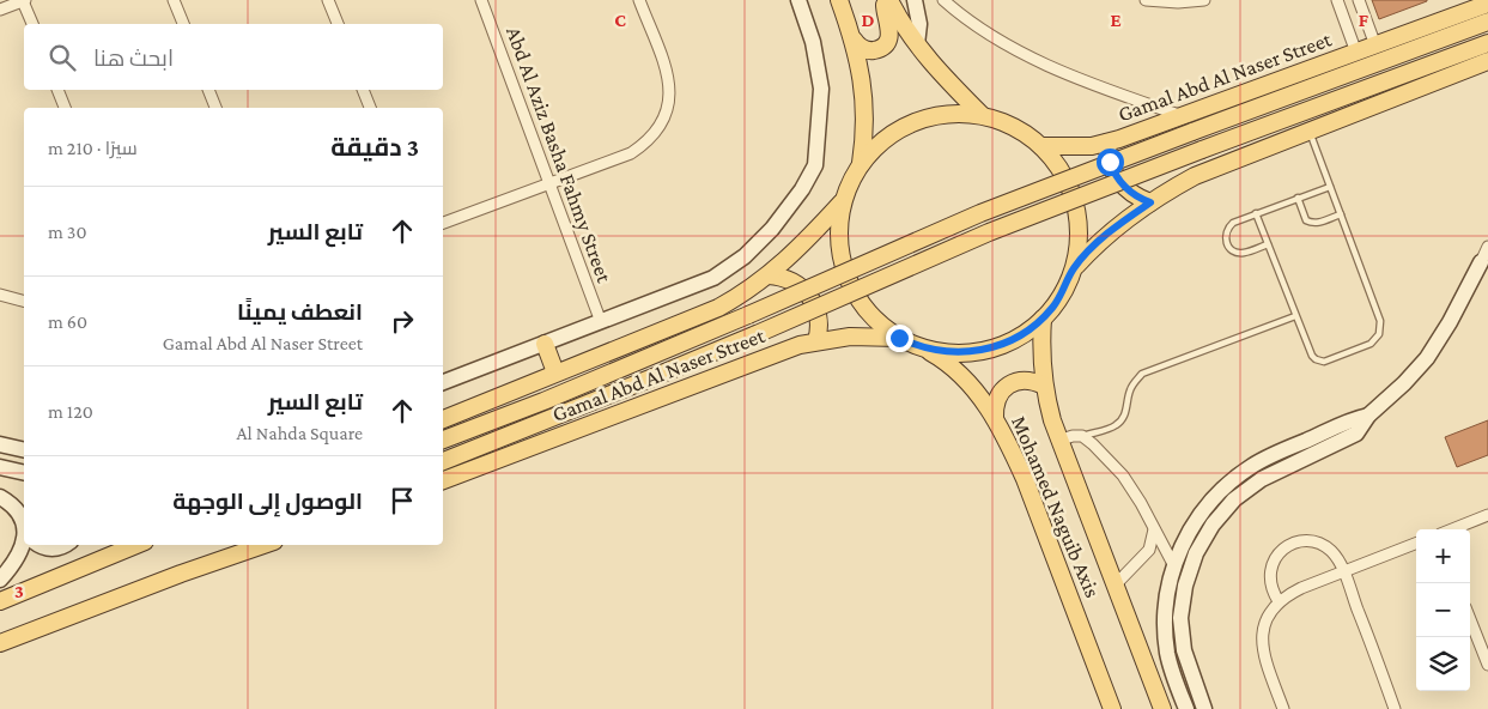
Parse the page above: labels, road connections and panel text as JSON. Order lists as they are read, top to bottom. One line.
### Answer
{"streets":{"main road":["Gamal Abd Al Naser Street","Mohamed Naguib Axis"],"street":["Abd Al Aziz Basha Fahmy Street"]},"page":{"search":"ابحث هنا","heading":["3 دقيقة","سيرًا · 210 m"],"list":[["تابع السير","30 m"],["انعطف يمينًا","Gamal Abd Al Naser Street","60 m"],["تابع السير","Al Nahda Square","120 m"],"الوصول إلى الوجهة"],"map_buttons":["+","−"]},"grid":{"columns":["C","D","E","F"],"rows":["3"]}}
